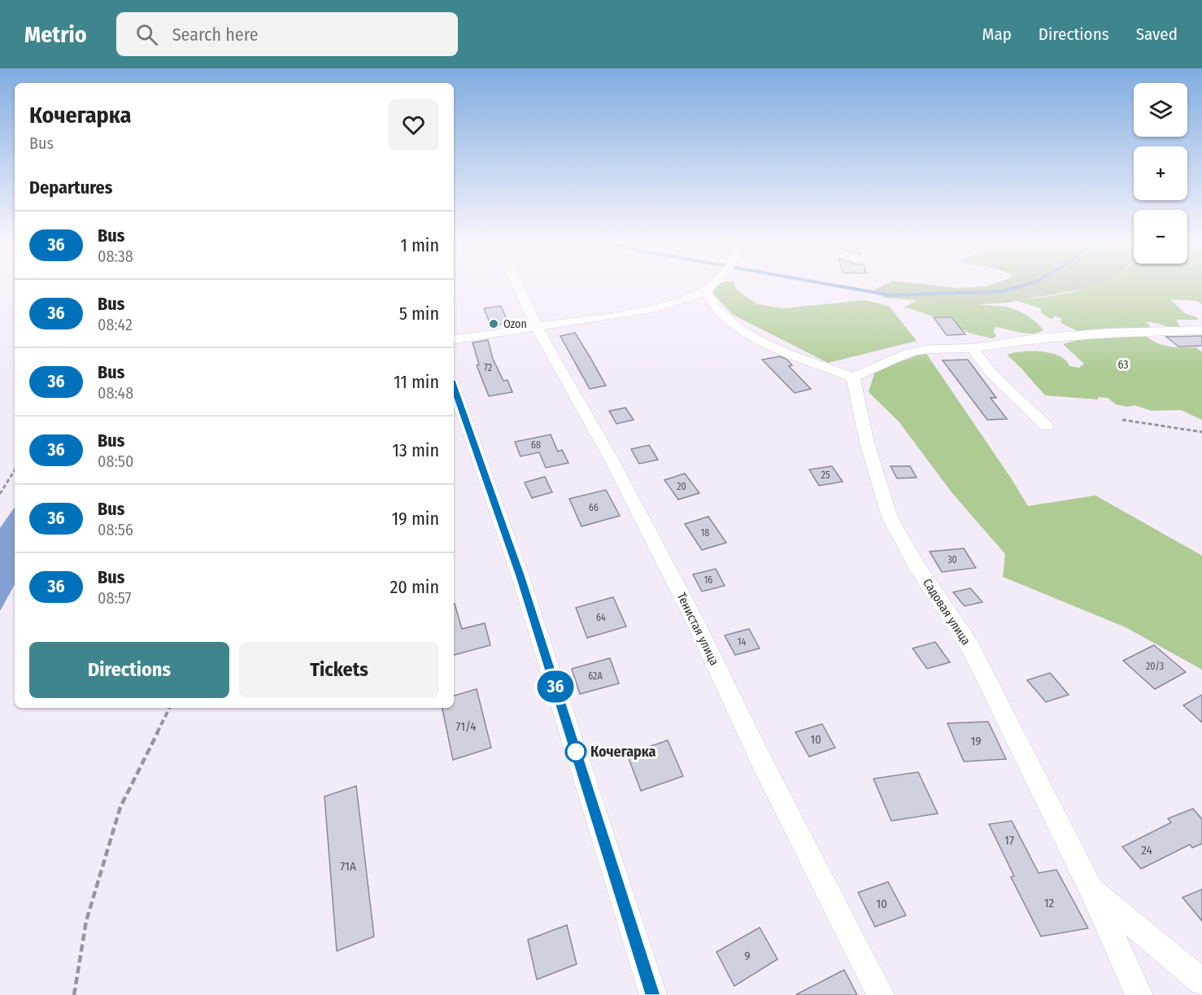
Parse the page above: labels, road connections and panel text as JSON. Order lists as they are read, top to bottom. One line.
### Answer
{"streets":{"street":["Садовая улица","Тенистая улица"]},"parks":["63"],"places":["Ozon","Кочегарка"],"lines":["bus line 36"],"house_numbers":["72","68","25","20","66","18","30","16","64","14","20/3","62А","71/4","10","19","17","24","71А","12","10","9"],"page":{"header":"Metrio","search":"Search here","nav":["Map","Directions","Saved"],"on_map":"36","map_buttons":["+","−"],"heading":[["Кочегарка","Bus"],"Departures"],"list":[{"mark":"36","name":"Bus","note":"08:38","value":"1 min"},{"mark":"36","name":"Bus","note":"08:42","value":"5 min"},{"mark":"36","name":"Bus","note":"08:48","value":"11 min"},{"mark":"36","name":"Bus","note":"08:50","value":"13 min"},{"mark":"36","name":"Bus","note":"08:56","value":"19 min"},{"mark":"36","name":"Bus","note":"08:57","value":"20 min"}],"buttons":["Directions","Tickets"]}}
